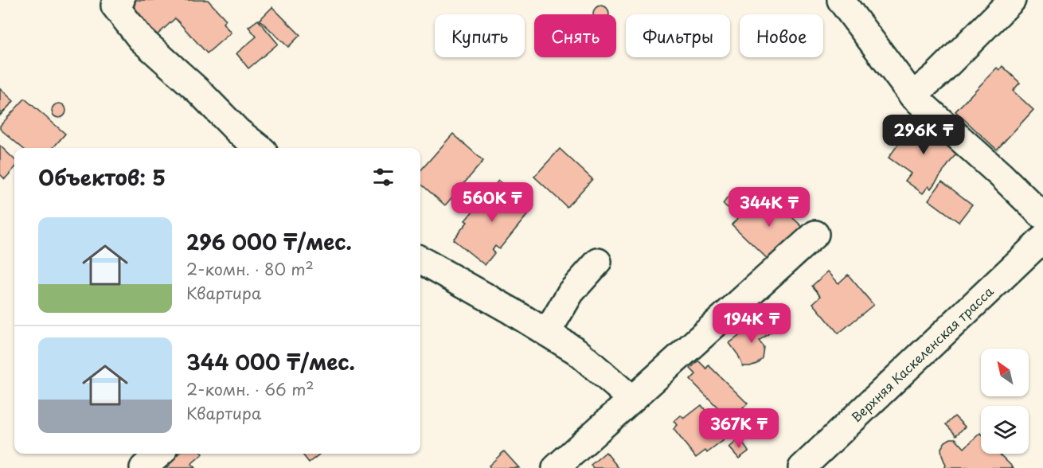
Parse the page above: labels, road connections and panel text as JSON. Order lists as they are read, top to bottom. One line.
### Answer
{"streets":{"street":["Верхняя Каскеленская трасса"]},"north":"top left","page":{"chip":["Купить","Снять","Фильтры","Новое"],"price":["296K ₸","560K ₸","344K ₸","194K ₸","367K ₸"],"heading":"Объектов: 5","list":[{"name":"296 000 ₸/мес.","note":"2-комн. · 80 m² · Квартира"},{"name":"344 000 ₸/мес.","note":"2-комн. · 66 m² · Квартира"}]}}
